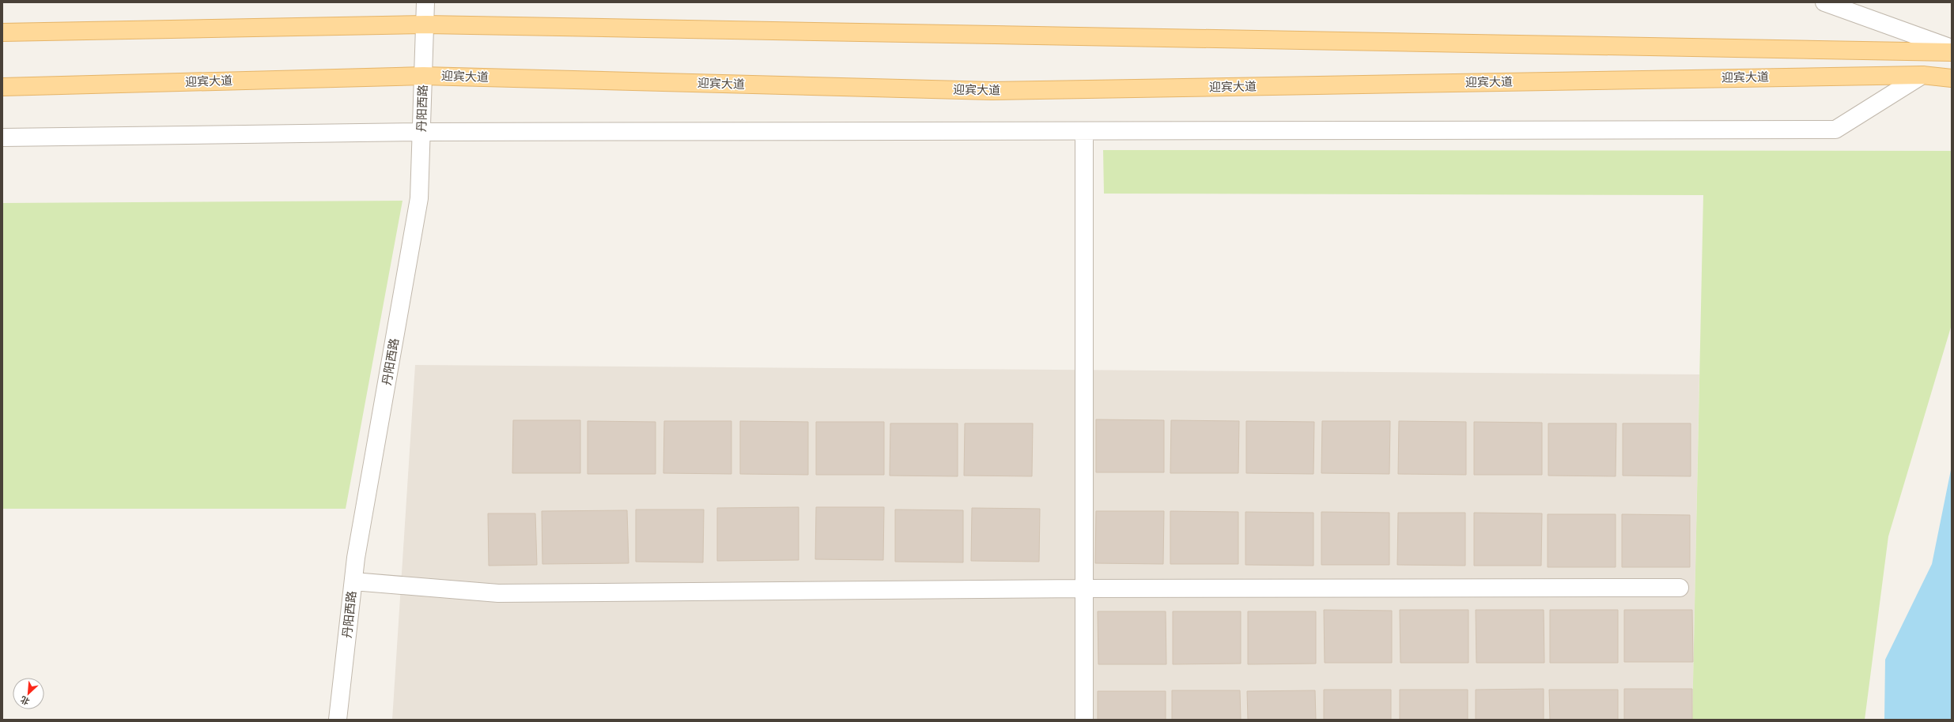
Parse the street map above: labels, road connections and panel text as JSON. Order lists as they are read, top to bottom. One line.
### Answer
{"streets":{"main road":["迎宾大道"],"street":["丹阳西路"]},"crossings":[["迎宾大道","丹阳西路"]],"north":"bottom left"}
